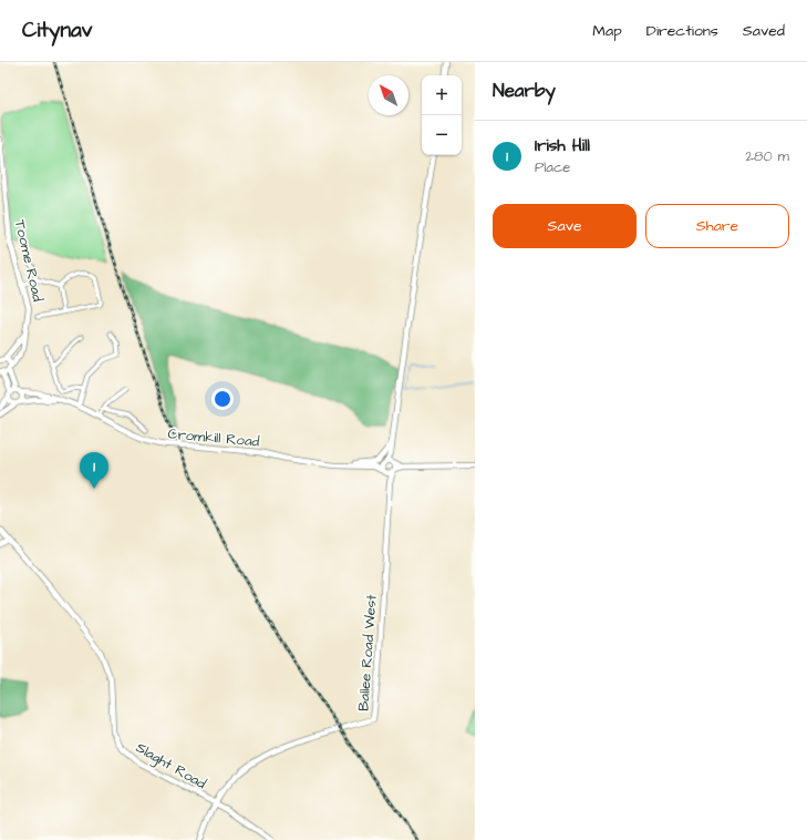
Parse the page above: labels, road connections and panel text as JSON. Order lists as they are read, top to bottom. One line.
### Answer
{"streets":{"street":["Toome Road","Cromkill Road","Ballee Road West","Slaght Road"]},"crossings":[["Cromkill Road","Ballee Road West"],["Ballee Road West","Slaght Road"]],"north":"top left","page":{"header":"Citynav","nav":["Map","Directions","Saved"],"heading":"Nearby","map_buttons":["+","−"],"list":[{"mark":"1","name":"Irish Hill","note":"Place","value":"280 m"}],"buttons":["Save","Share"],"pins":"1"}}
